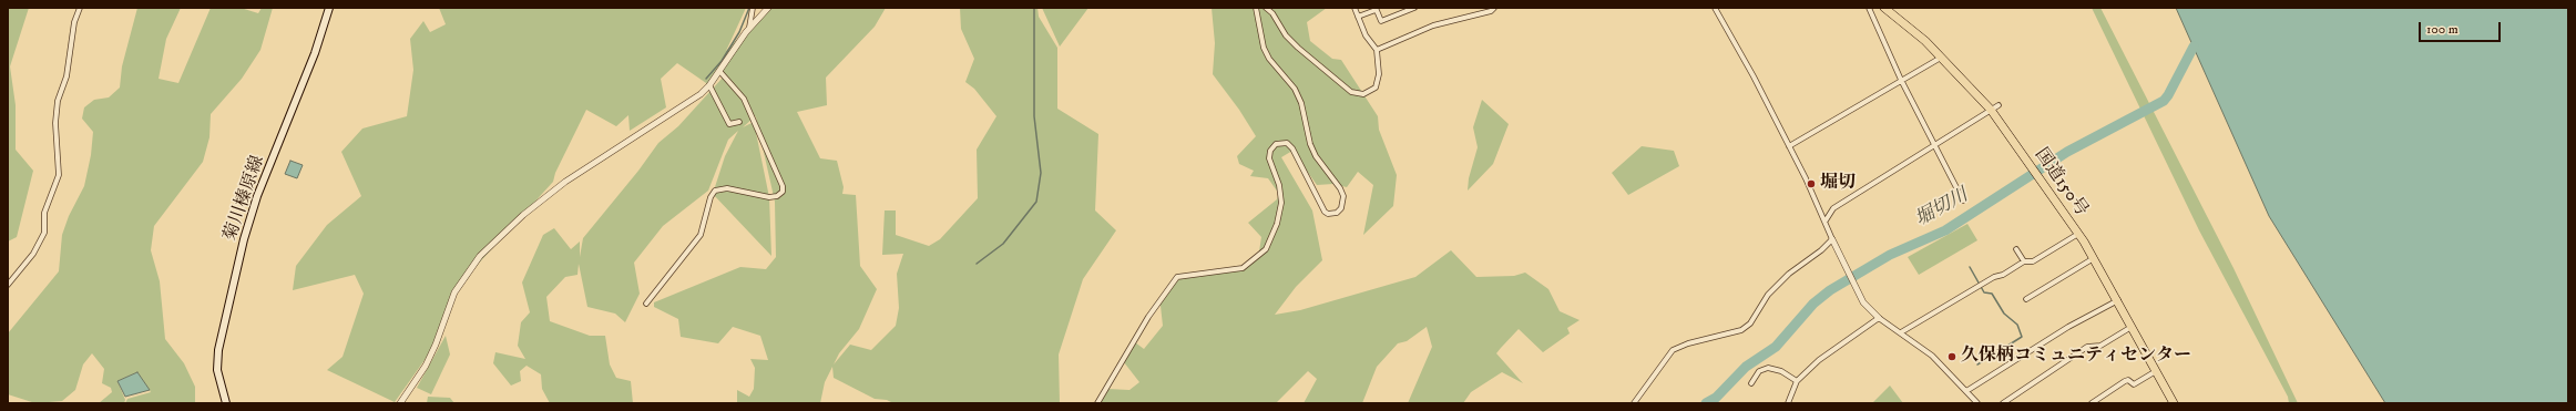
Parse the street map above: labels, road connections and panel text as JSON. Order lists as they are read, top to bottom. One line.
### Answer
{"streets":{"highway":["国道150号"],"main road":["菊川榛原線"]},"water":["堀切川"],"places":["堀切","久保柄コミュニティセンター"],"scale_bar":"100 m"}
